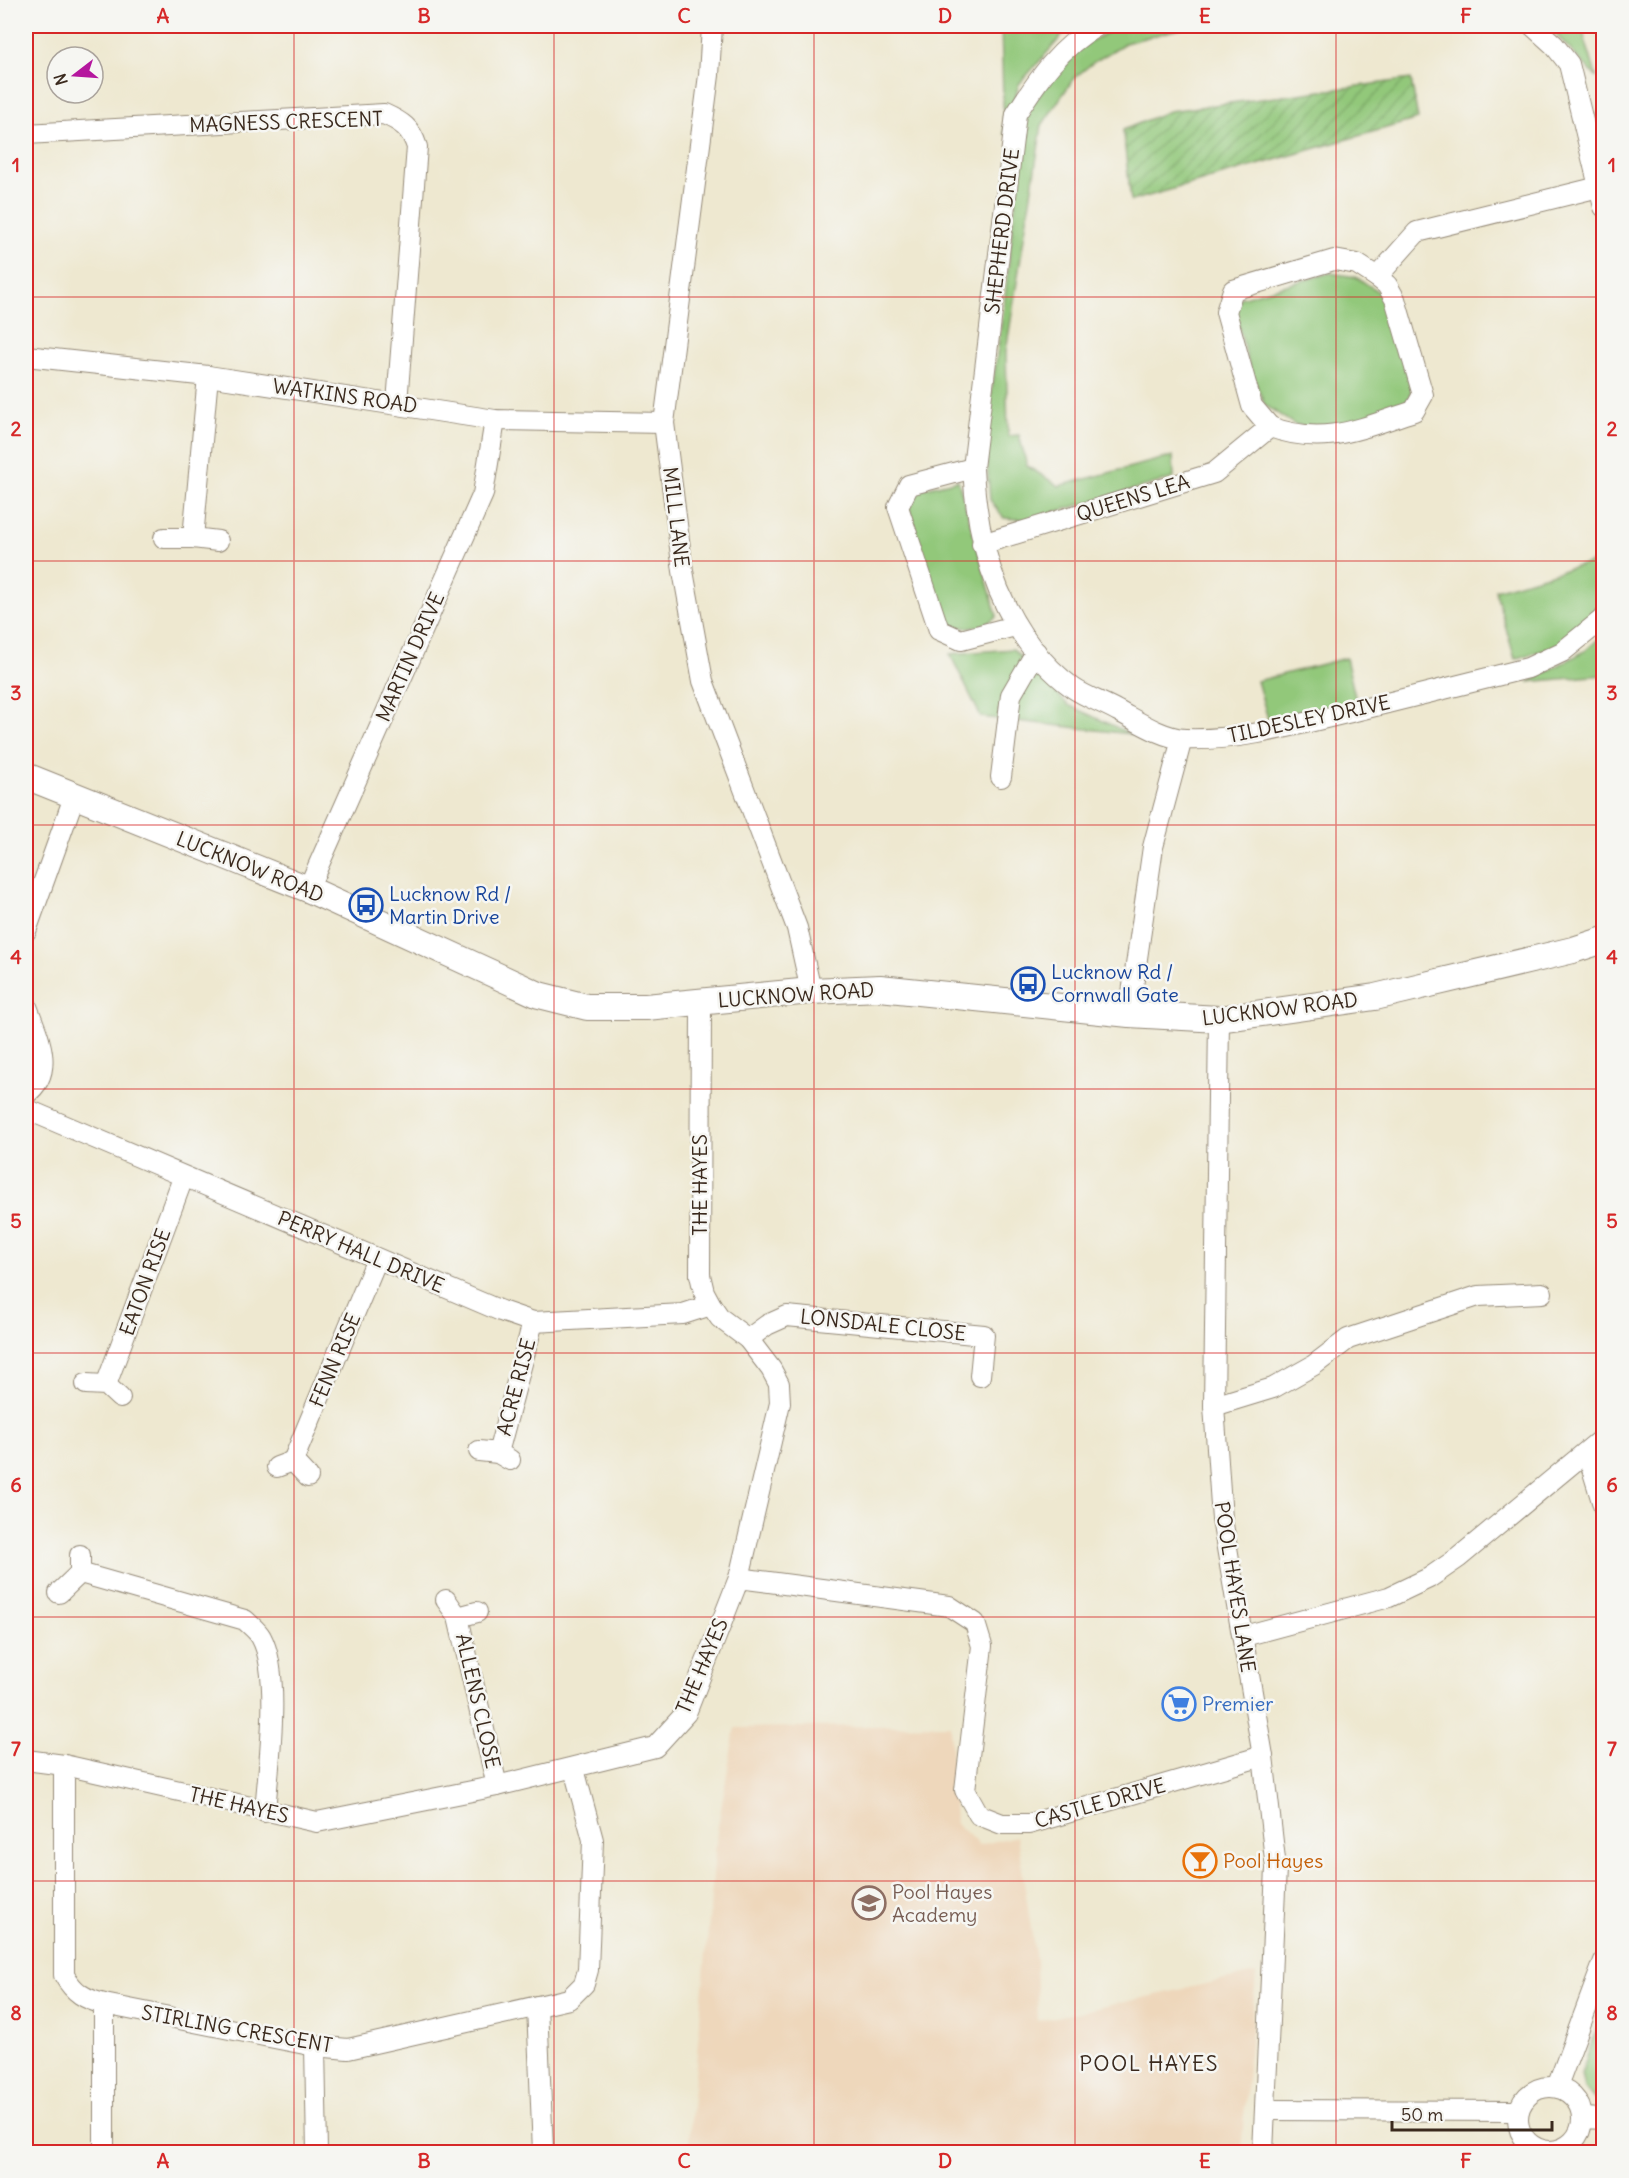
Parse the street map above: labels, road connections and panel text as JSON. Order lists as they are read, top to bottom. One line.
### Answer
{"streets":{"street":["MAGNESS CRESCENT","SHEPHERD DRIVE","WATKINS ROAD","QUEENS LEA","MILL LANE","MARTIN DRIVE","TILDESLEY DRIVE","LUCKNOW ROAD","THE HAYES","PERRY HALL DRIVE","EATON RISE","LONSDALE CLOSE","FENN RISE","ACRE RISE","POOL HAYES LANE","ALLENS CLOSE","CASTLE DRIVE","STIRLING CRESCENT"]},"crossings":[["MAGNESS CRESCENT","WATKINS ROAD"],["SHEPHERD DRIVE","QUEENS LEA"],["SHEPHERD DRIVE","TILDESLEY DRIVE"],["WATKINS ROAD","MILL LANE"],["WATKINS ROAD","MARTIN DRIVE"],["QUEENS LEA","TILDESLEY DRIVE"],["MILL LANE","LUCKNOW ROAD"],["MARTIN DRIVE","LUCKNOW ROAD"],["LUCKNOW ROAD","THE HAYES"],["LUCKNOW ROAD","POOL HAYES LANE"],["THE HAYES","PERRY HALL DRIVE"],["THE HAYES","LONSDALE CLOSE"],["THE HAYES","ALLENS CLOSE"],["THE HAYES","CASTLE DRIVE"],["THE HAYES","STIRLING CRESCENT"],["PERRY HALL DRIVE","EATON RISE"],["PERRY HALL DRIVE","FENN RISE"],["PERRY HALL DRIVE","ACRE RISE"],["POOL HAYES LANE","CASTLE DRIVE"]],"districts":["POOL HAYES"],"places":{"bus stop":["Lucknow Rd / Martin Drive","Lucknow Rd / Cornwall Gate"],"supermarket":["Premier"],"bar":["Pool Hayes"],"school or university":["Pool Hayes Academy"]},"scale_bar":"50 m","north":"left","grid":{"columns":["A","B","C","D","E","F"],"rows":["1","2","3","4","5","6","7","8"]}}
